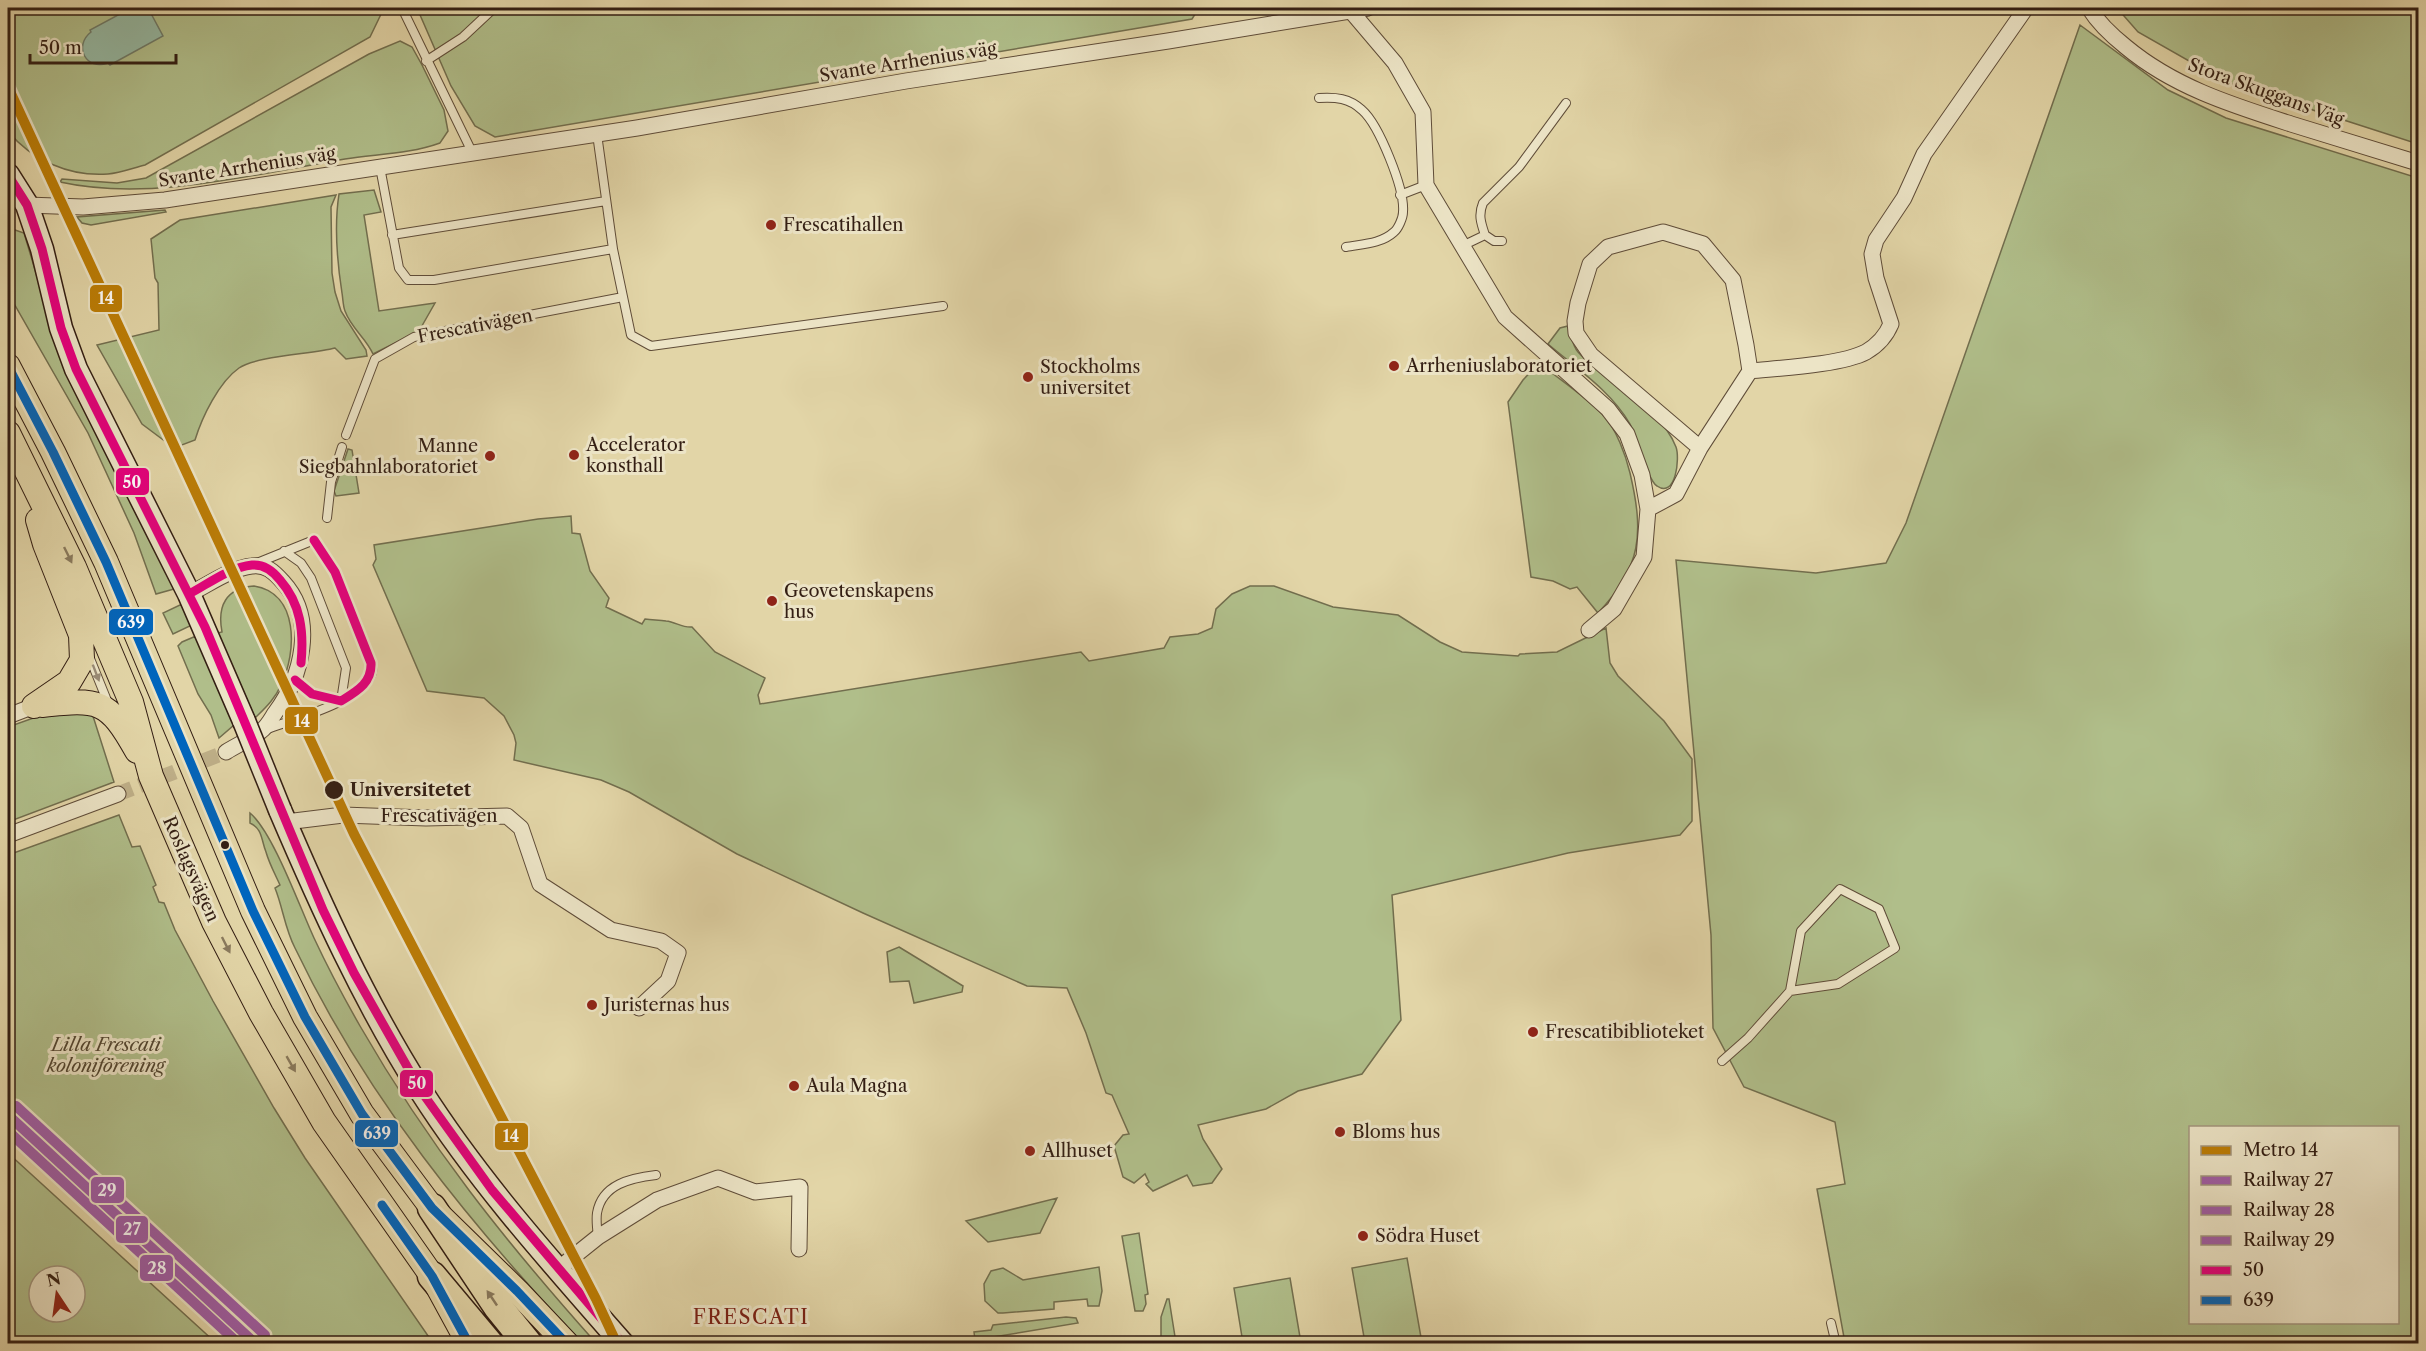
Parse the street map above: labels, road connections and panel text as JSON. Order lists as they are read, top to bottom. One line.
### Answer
{"streets":{"main road":["Roslagsvägen"],"street":["Svante Arrhenius väg","Stora Skuggans Väg","Frescativägen"]},"districts":["FRESCATI"],"parks":["Lilla Frescati koloniförening"],"places":["Frescatihallen","Arrheniuslaboratoriet","Stockholms universitet","Accelerator konsthall","Manne Siegbahnlaboratoriet","Geovetenskapens hus","Universitetet","Juristernas hus","Frescatibiblioteket","Aula Magna","Bloms hus","Allhuset","Södra Huset"],"lines":["metro line 14","transit line 50","transit line 639","rail line 29","rail line 27","rail line 28"],"legend":["Metro 14","Railway 27","Railway 28","Railway 29","50","639"],"scale_bar":"50 m","north":"top"}
